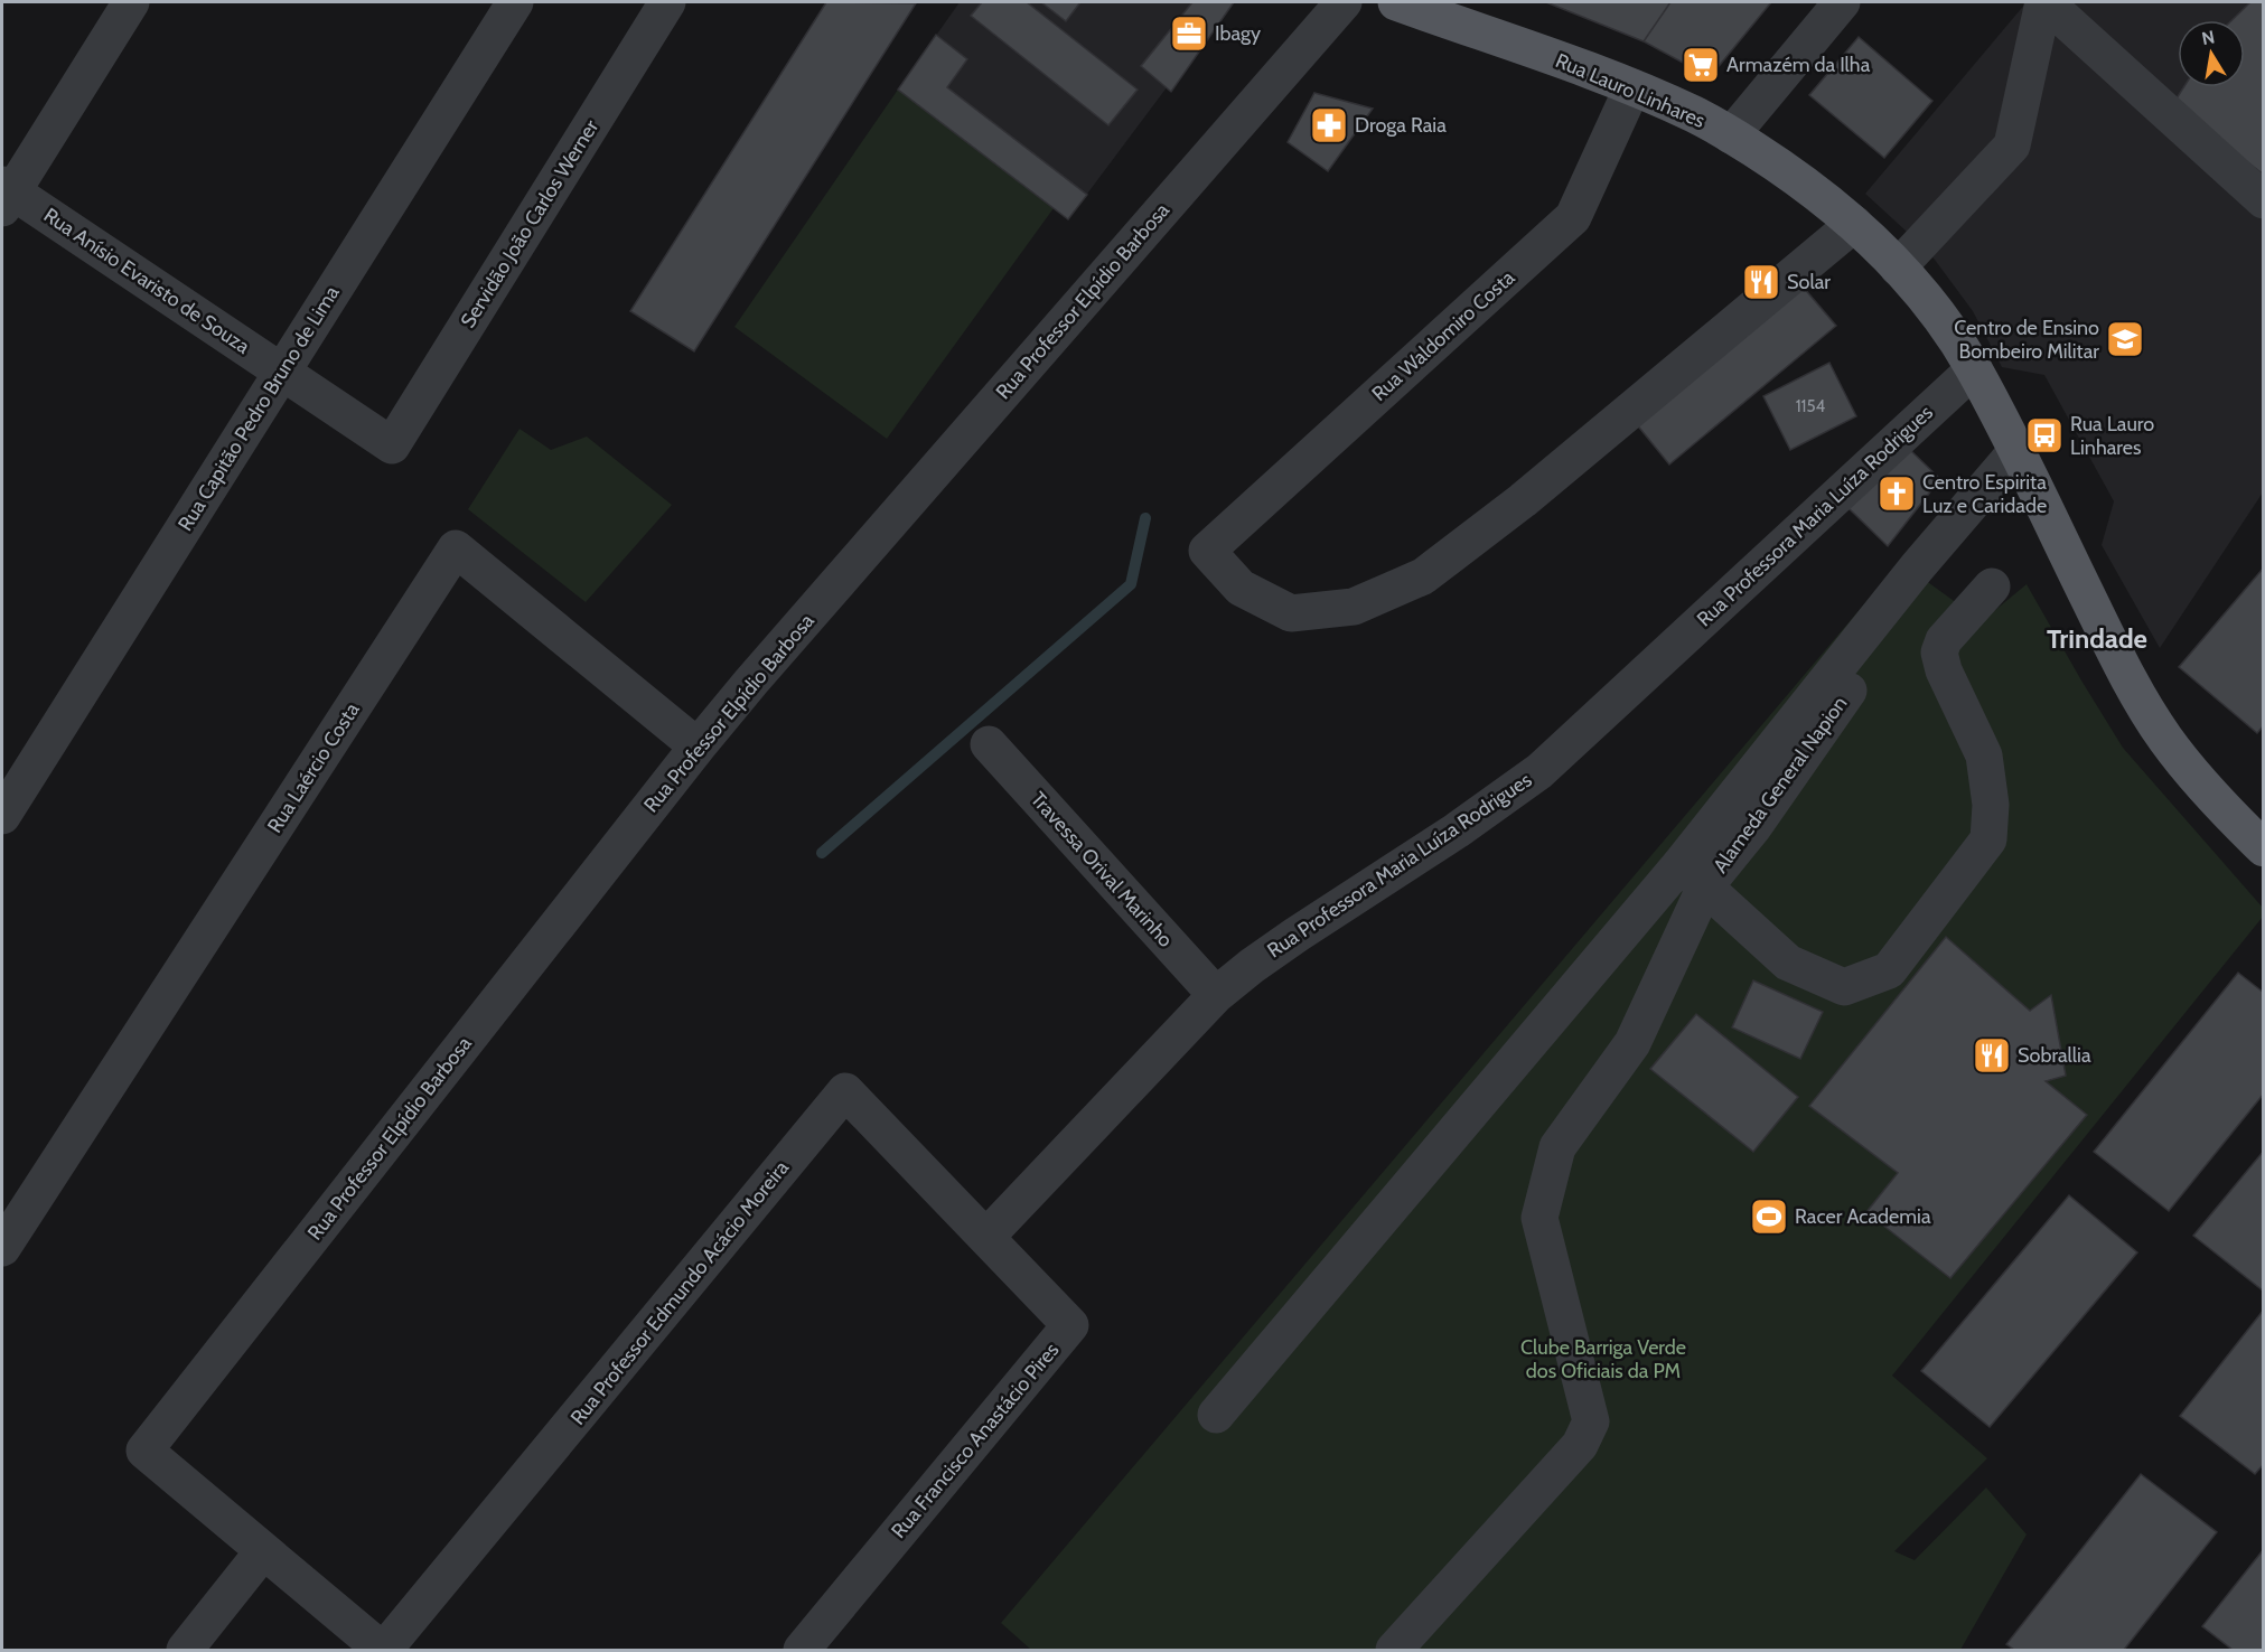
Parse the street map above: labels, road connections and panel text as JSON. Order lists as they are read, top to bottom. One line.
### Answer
{"streets":{"main road":["Rua Lauro Linhares"],"street":["Servidão João Carlos Werner","Rua Anísio Evaristo de Souza","Rua Professor Elpídio Barbosa","Rua Waldomiro Costa","Rua Capitão Pedro Bruno de Lima","Rua Professora Maria Luíza Rodrigues","Rua Laércio Costa","Alameda General Napion","Travessa Orival Marinho","Rua Professor Edmundo Acácio Moreira","Rua Francisco Anastácio Pires"]},"crossings":[["Rua Lauro Linhares","Rua Waldomiro Costa"],["Rua Lauro Linhares","Rua Professora Maria Luíza Rodrigues"],["Servidão João Carlos Werner","Rua Anísio Evaristo de Souza"],["Rua Anísio Evaristo de Souza","Rua Capitão Pedro Bruno de Lima"],["Rua Professor Elpídio Barbosa","Rua Laércio Costa"],["Rua Professora Maria Luíza Rodrigues","Travessa Orival Marinho"],["Rua Professora Maria Luíza Rodrigues","Rua Professor Edmundo Acácio Moreira"],["Rua Professora Maria Luíza Rodrigues","Rua Francisco Anastácio Pires"],["Rua Professor Edmundo Acácio Moreira","Rua Francisco Anastácio Pires"]],"districts":["Trindade"],"parks":["Clube Barriga Verde dos Oficiais da PM"],"places":{"office":["Ibagy"],"supermarket":["Armazém da Ilha"],"pharmacy":["Droga Raia"],"restaurant":["Solar","Sobrallia"],"school or university":["Centro de Ensino Bombeiro Militar"],"bus stop":["Rua Lauro Linhares"],"church":["Centro Espirita Luz e Caridade"],"sports":["Racer Academia"]},"house_numbers":["1154"],"north":"top"}
